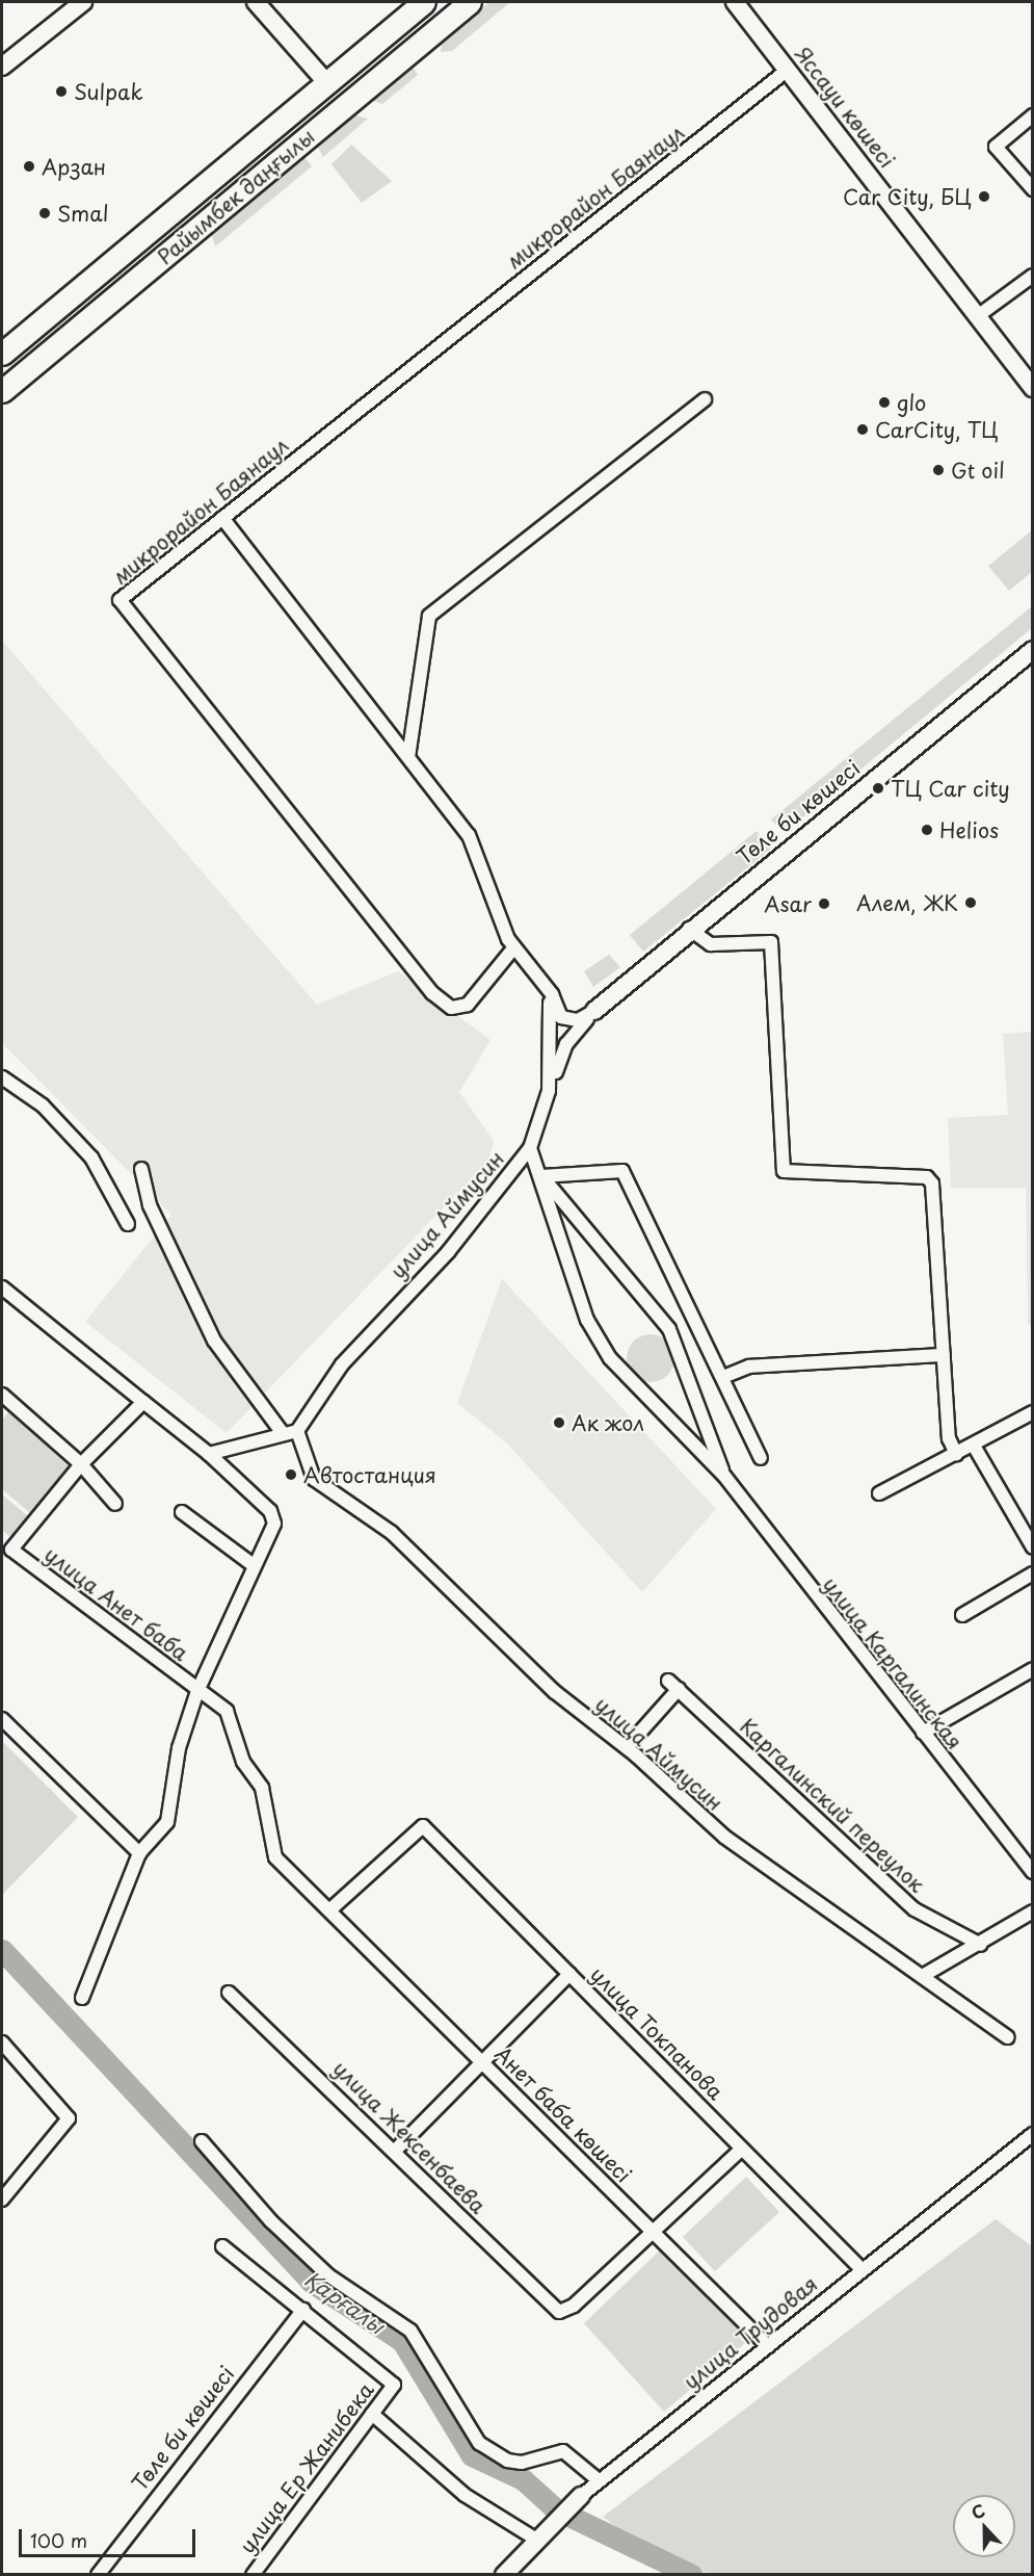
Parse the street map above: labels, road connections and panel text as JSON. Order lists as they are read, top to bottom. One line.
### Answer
{"streets":{"highway":["Райымбек даңғылы"],"street":["Яссауи көшесі","микрорайон Баянаул","Төле би көшесі","улица Аймусин","улица Анет баба","улица Каргалинская","Каргалинский переулок","улица Токпанова","Анет баба көшесі","улица Жексенбаева","улица Трудовая","улица Ер Жанибека"]},"crossings":[["Яссауи көшесі","микрорайон Баянаул"],["Төле би көшесі","улица Ер Жанибека"],["улица Аймусин","Каргалинский переулок"],["улица Анет баба","улица Токпанова"],["улица Анет баба","Анет баба көшесі"],["улица Токпанова","Анет баба көшесі"],["улица Токпанова","улица Трудовая"],["Анет баба көшесі","улица Жексенбаева"],["Анет баба көшесі","улица Трудовая"]],"water":["Қарғалы"],"places":["Sulpak","Арзан","Car City, БЦ","Smal","glo","CarCity, ТЦ","Gt oil","ТЦ Car city","Helios","Алем, ЖК","Asar","Ак жол","Автостанция"],"scale_bar":"100 m","north":"top"}
